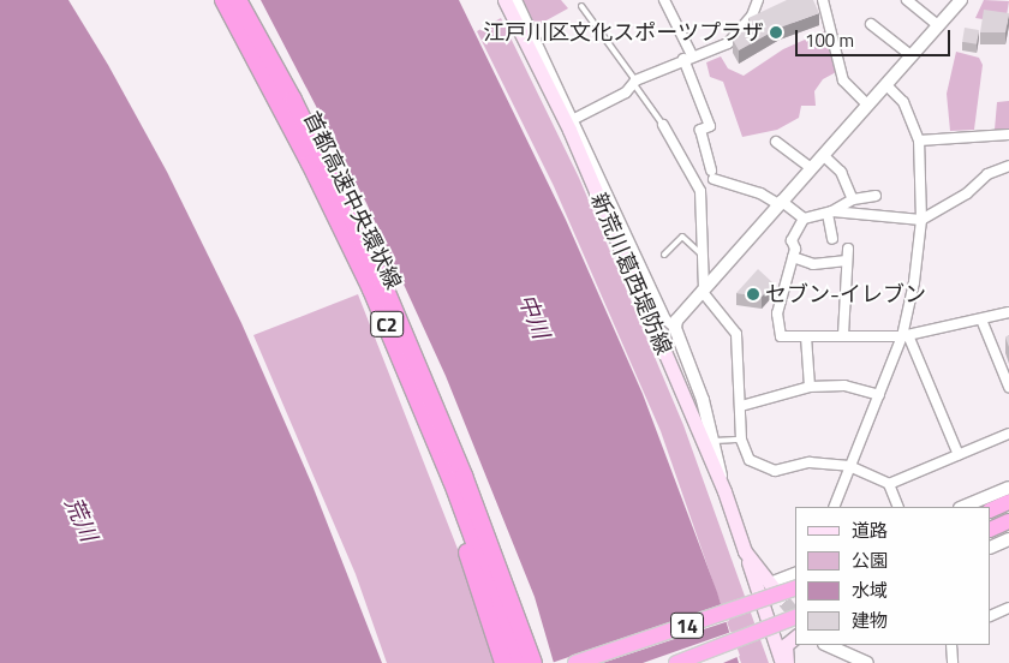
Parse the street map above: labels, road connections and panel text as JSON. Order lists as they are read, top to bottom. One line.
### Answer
{"streets":{"highway":["首都高速中央環状線","C2","14"],"main road":["新荒川葛西堤防線"]},"water":["中川","荒川"],"places":["江戸川区文化スポーツプラザ","セブン-イレブン"],"legend":["道路","公園","水域","建物"],"scale_bar":"100 m"}
